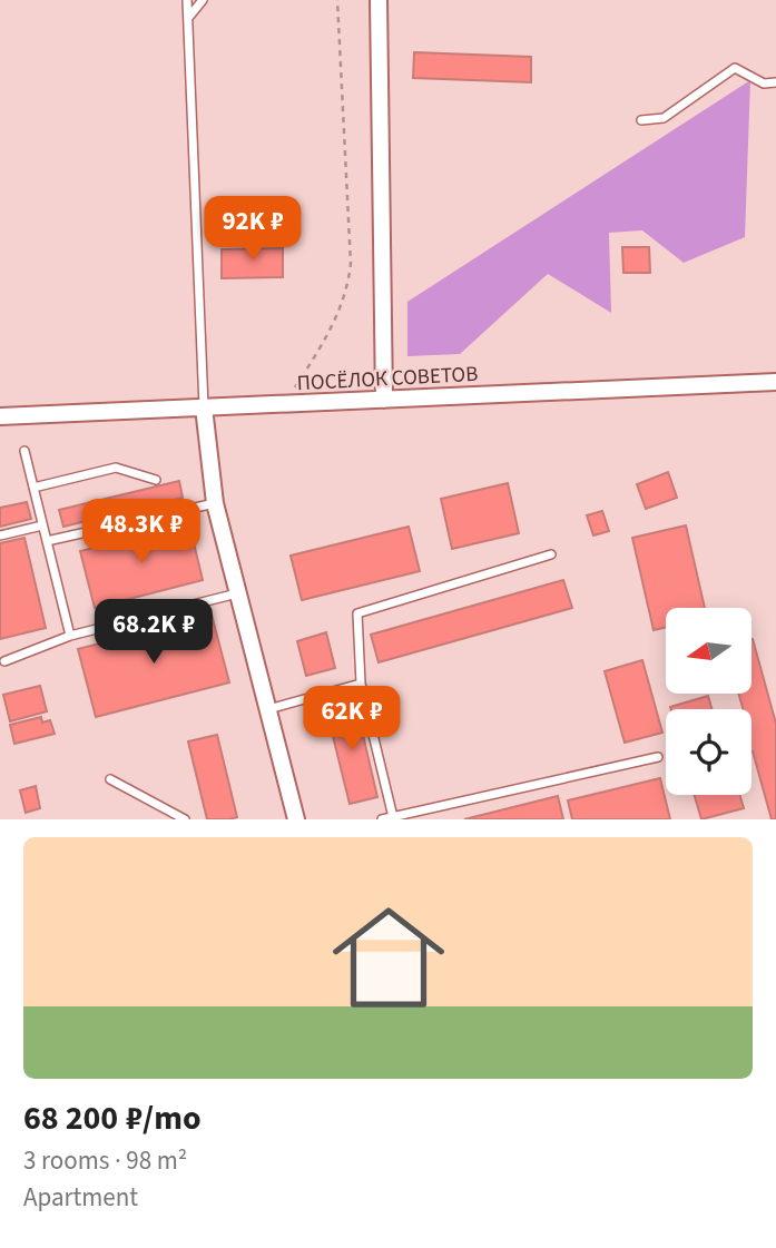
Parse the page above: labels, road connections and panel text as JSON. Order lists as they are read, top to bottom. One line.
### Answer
{"streets":{"street":["ПОСЁЛОК СОВЕТОВ"]},"north":"left","page":{"price":["92K ₽","48.3K ₽","68.2K ₽","62K ₽"],"list":[{"name":"68 200 ₽/mo","note":"3 rooms · 98 m² · Apartment"}]}}
